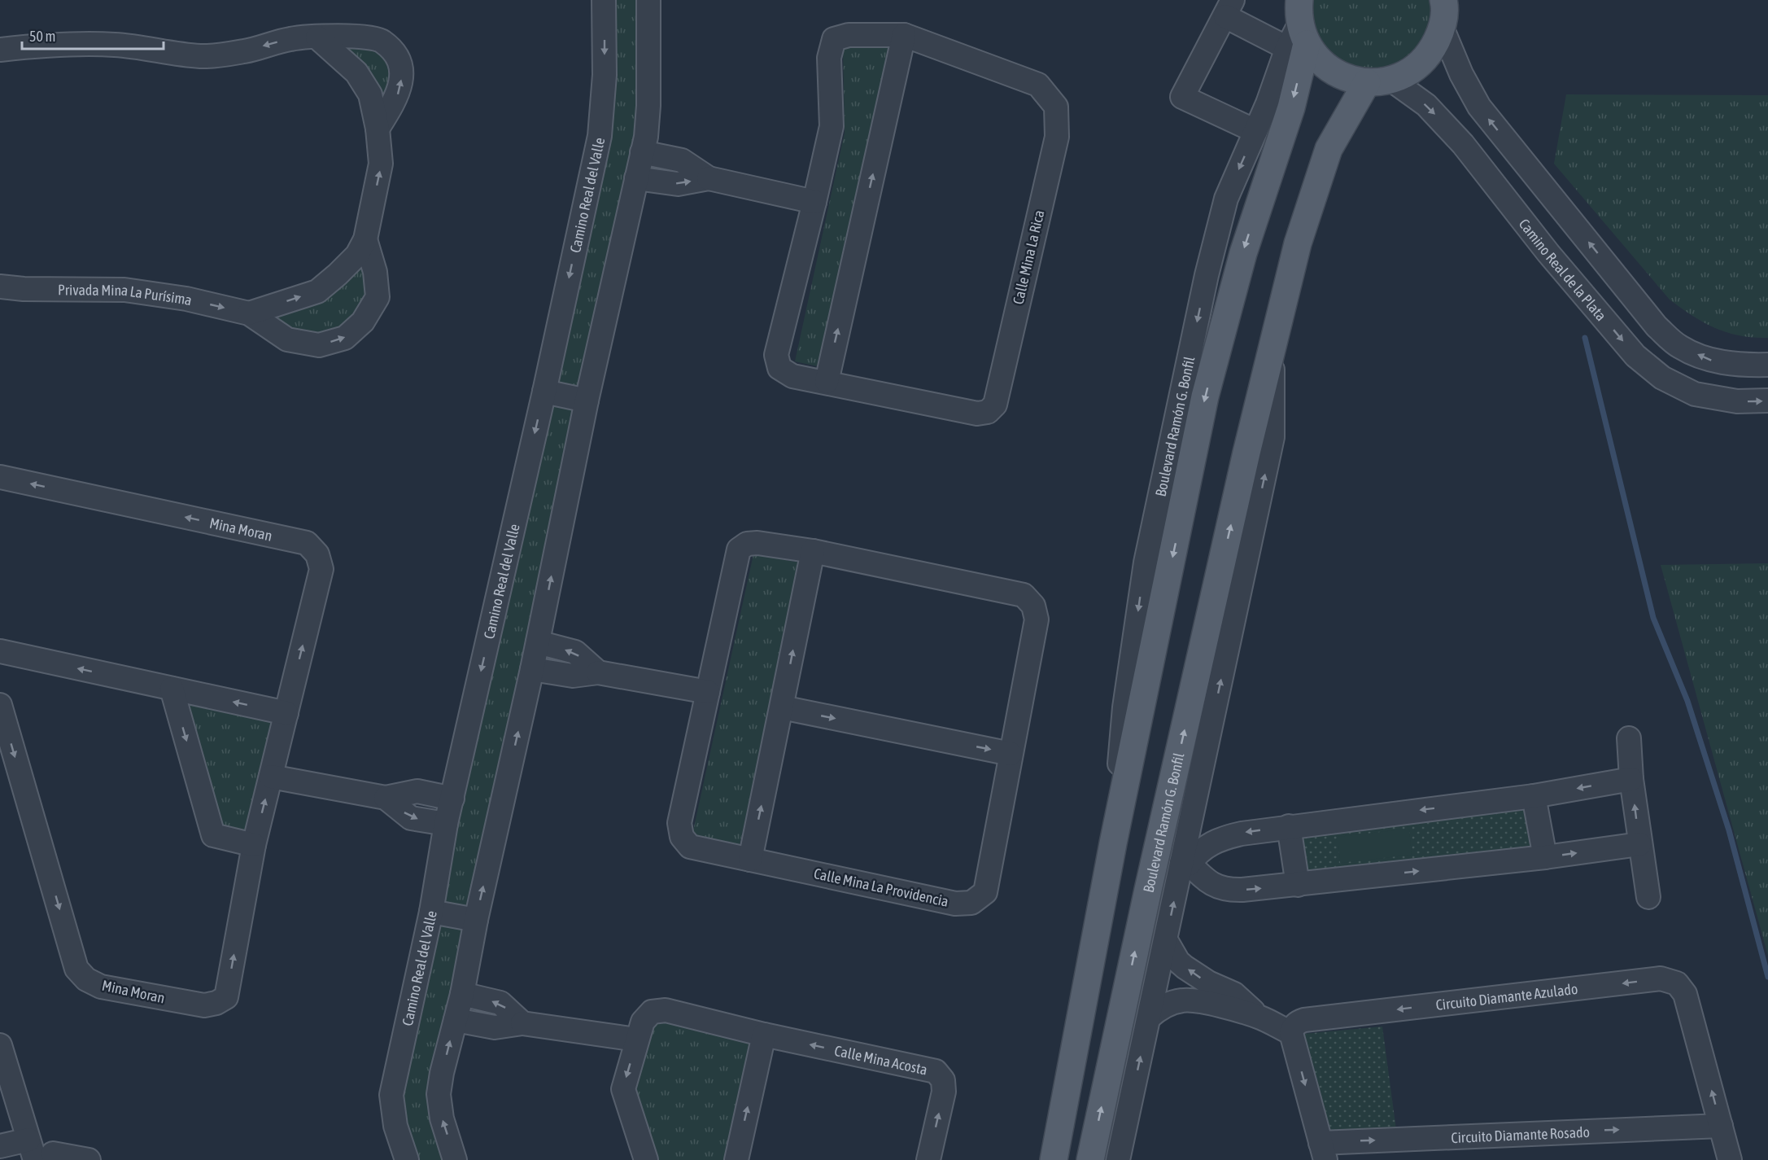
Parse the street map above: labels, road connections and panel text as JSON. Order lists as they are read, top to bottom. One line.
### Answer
{"streets":{"main road":["Boulevard Ramón G. Bonfil"],"street":["Camino Real del Valle","Calle Mina La Rica","Camino Real de la Plata","Privada Mina La Purísima","Mina Moran","Calle Mina La Providencia","Circuito Diamante Azulado","Calle Mina Acosta","Circuito Diamante Rosado"]},"crossings":[["Camino Real de la Plata","Boulevard Ramón G. Bonfil"],["Circuito Diamante Azulado","Circuito Diamante Rosado"]],"one_way":["Circuito Diamante Rosado"],"scale_bar":"50 m"}
